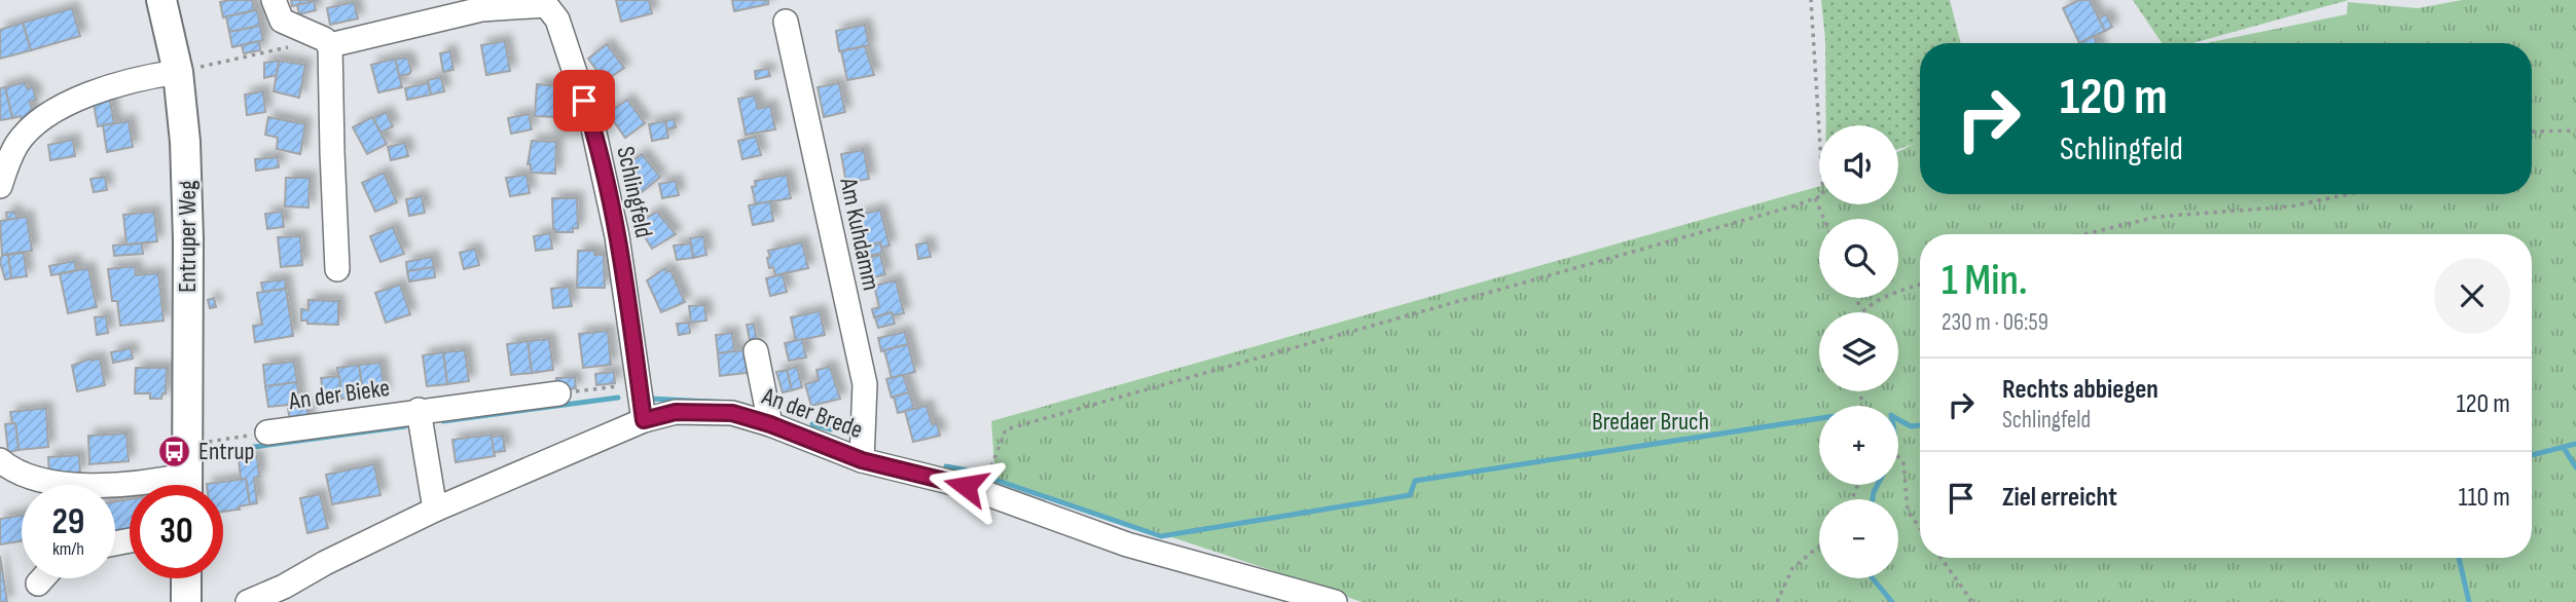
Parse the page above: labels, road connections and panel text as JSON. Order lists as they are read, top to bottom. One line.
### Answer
{"streets":{"main road":["Entruper Weg"],"street":["Schlingfeld","Am Kuhdamm","An der Bieke","An der Brede"]},"crossings":[["Schlingfeld","An der Brede"],["Am Kuhdamm","An der Brede"],["An der Bieke","An der Brede"]],"parks":["Bredaer Bruch"],"places":{"bus stop":["Entrup"]},"page":{"turn":["120 m","Schlingfeld"],"map_buttons":["+","−"],"heading":["1 Min.","230 m · 06:59"],"list":[{"name":"Rechts abbiegen","note":"Schlingfeld","value":"120 m"},{"name":"Ziel erreicht","value":"110 m"}],"speed":"29 km/h","limit":"30"}}
